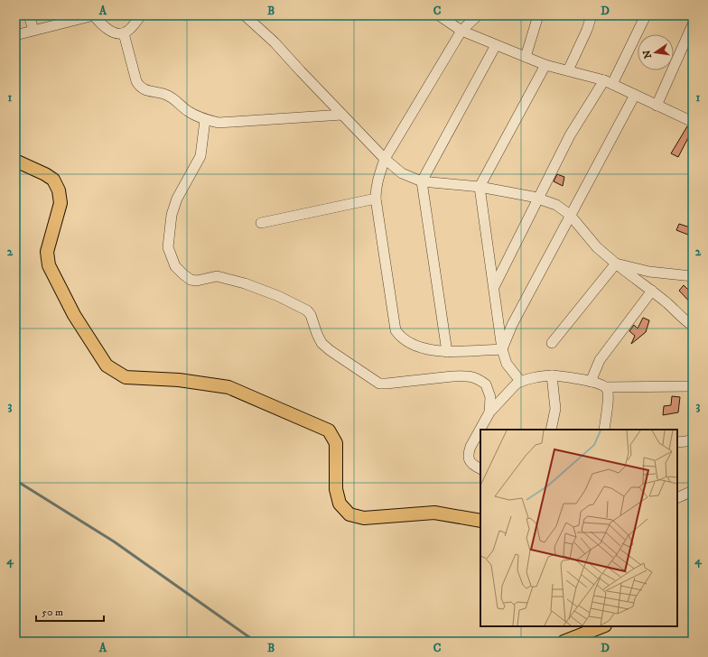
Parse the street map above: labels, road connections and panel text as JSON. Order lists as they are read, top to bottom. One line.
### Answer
{"scale_bar":"50 m","north":"left","grid":{"columns":["A","B","C","D"],"rows":["1","2","3","4"]}}
